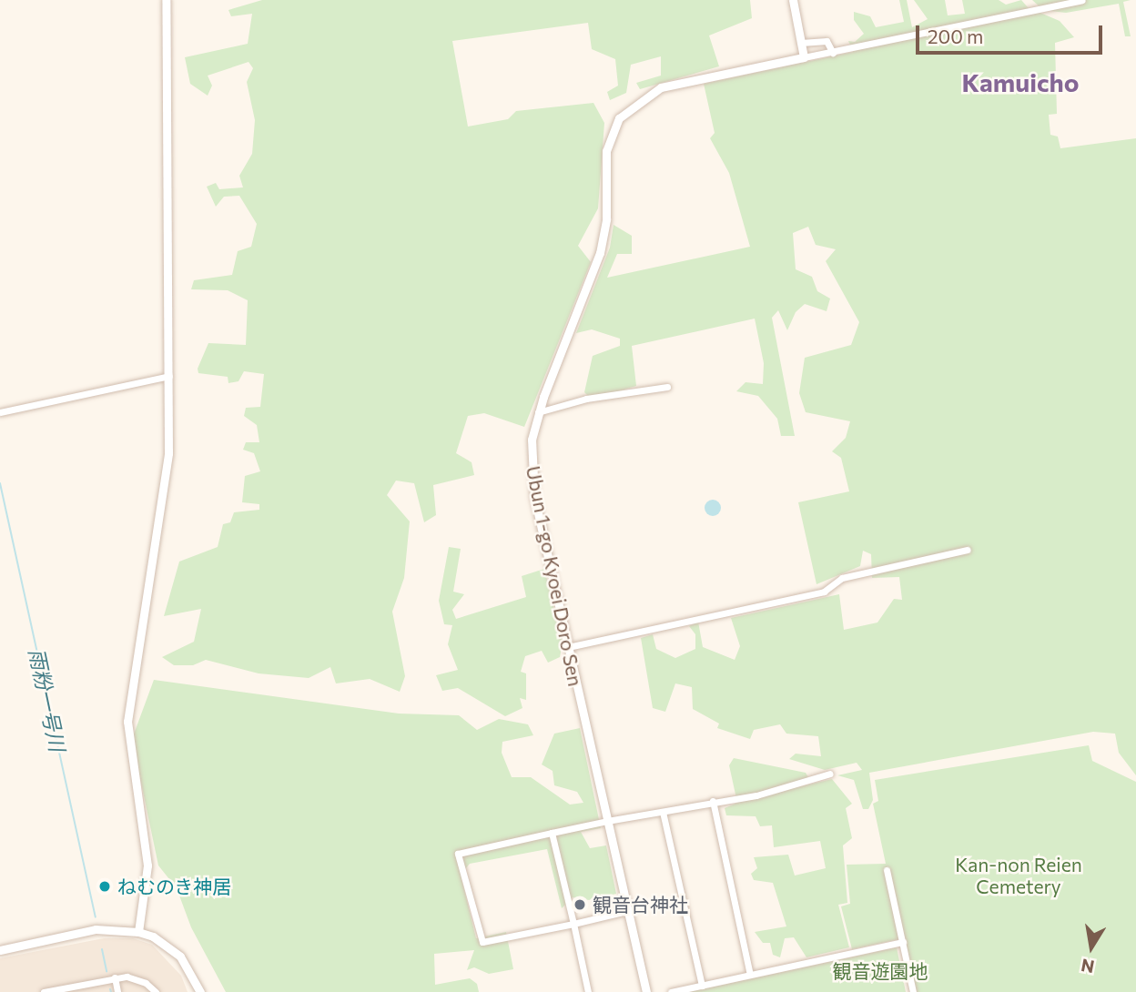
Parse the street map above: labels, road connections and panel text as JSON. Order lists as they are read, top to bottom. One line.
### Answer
{"streets":{"street":["Ubun 1-go Kyoei Doro Sen"]},"districts":["Kamuicho"],"water":["雨粉一号川"],"parks":["Kan-non Reien Cemetery","観音遊園地"],"places":["ねむのき神居","観音台神社"],"scale_bar":"200 m","north":"bottom"}
